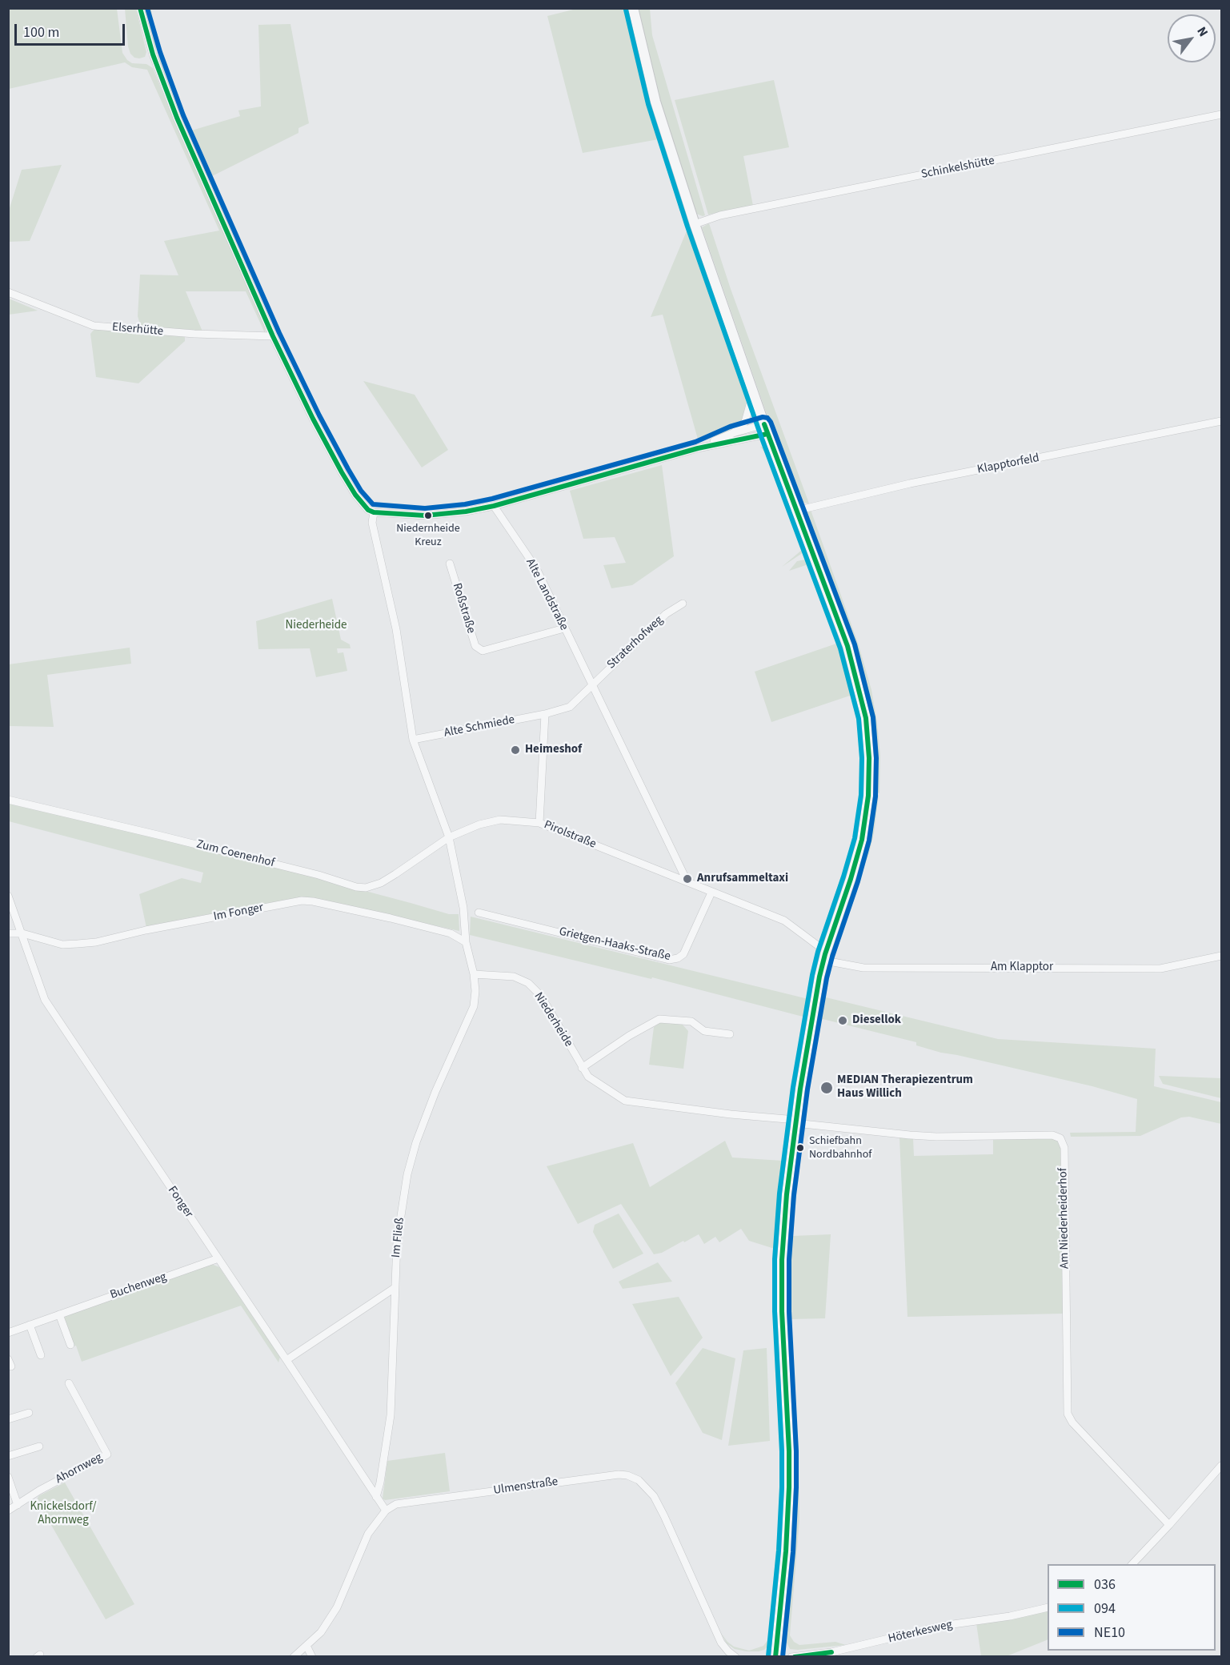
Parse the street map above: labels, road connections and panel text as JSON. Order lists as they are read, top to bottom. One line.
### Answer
{"streets":{"street":["Schinkelshütte","Elserhütte","Klapptorfeld","Alte Landstraße","Roßstraße","Straterhofweg","Alte Schmiede","Pirolstraße","Zum Coenenhof","Im Fonger","Grietgen-Haaks-Straße","Am Klapptor","Niederheide","Fonger","Am Niederheiderhof","Im Fließ","Buchenweg","Ahornweg","Ulmenstraße","Höterkesweg"]},"crossings":[["Alte Landstraße","Roßstraße"],["Alte Landstraße","Straterhofweg"],["Alte Landstraße","Alte Schmiede"],["Alte Landstraße","Pirolstraße"],["Straterhofweg","Alte Schmiede"],["Pirolstraße","Zum Coenenhof"],["Im Fonger","Fonger"],["Niederheide","Am Niederheiderhof"],["Niederheide","Im Fließ"],["Fonger","Im Fließ"],["Fonger","Buchenweg"]],"parks":["Niederheide","Knickelsdorf/ Ahornweg"],"places":["Niedernheide Kreuz","Heimeshof","Anrufsammeltaxi","Diesellok","MEDIAN Therapiezentrum Haus Willich","Schiefbahn Nordbahnhof"],"lines":["transit line 036","transit line NE10","transit line 094"],"legend":["036","094","NE10"],"scale_bar":"100 m","north":"top right"}
